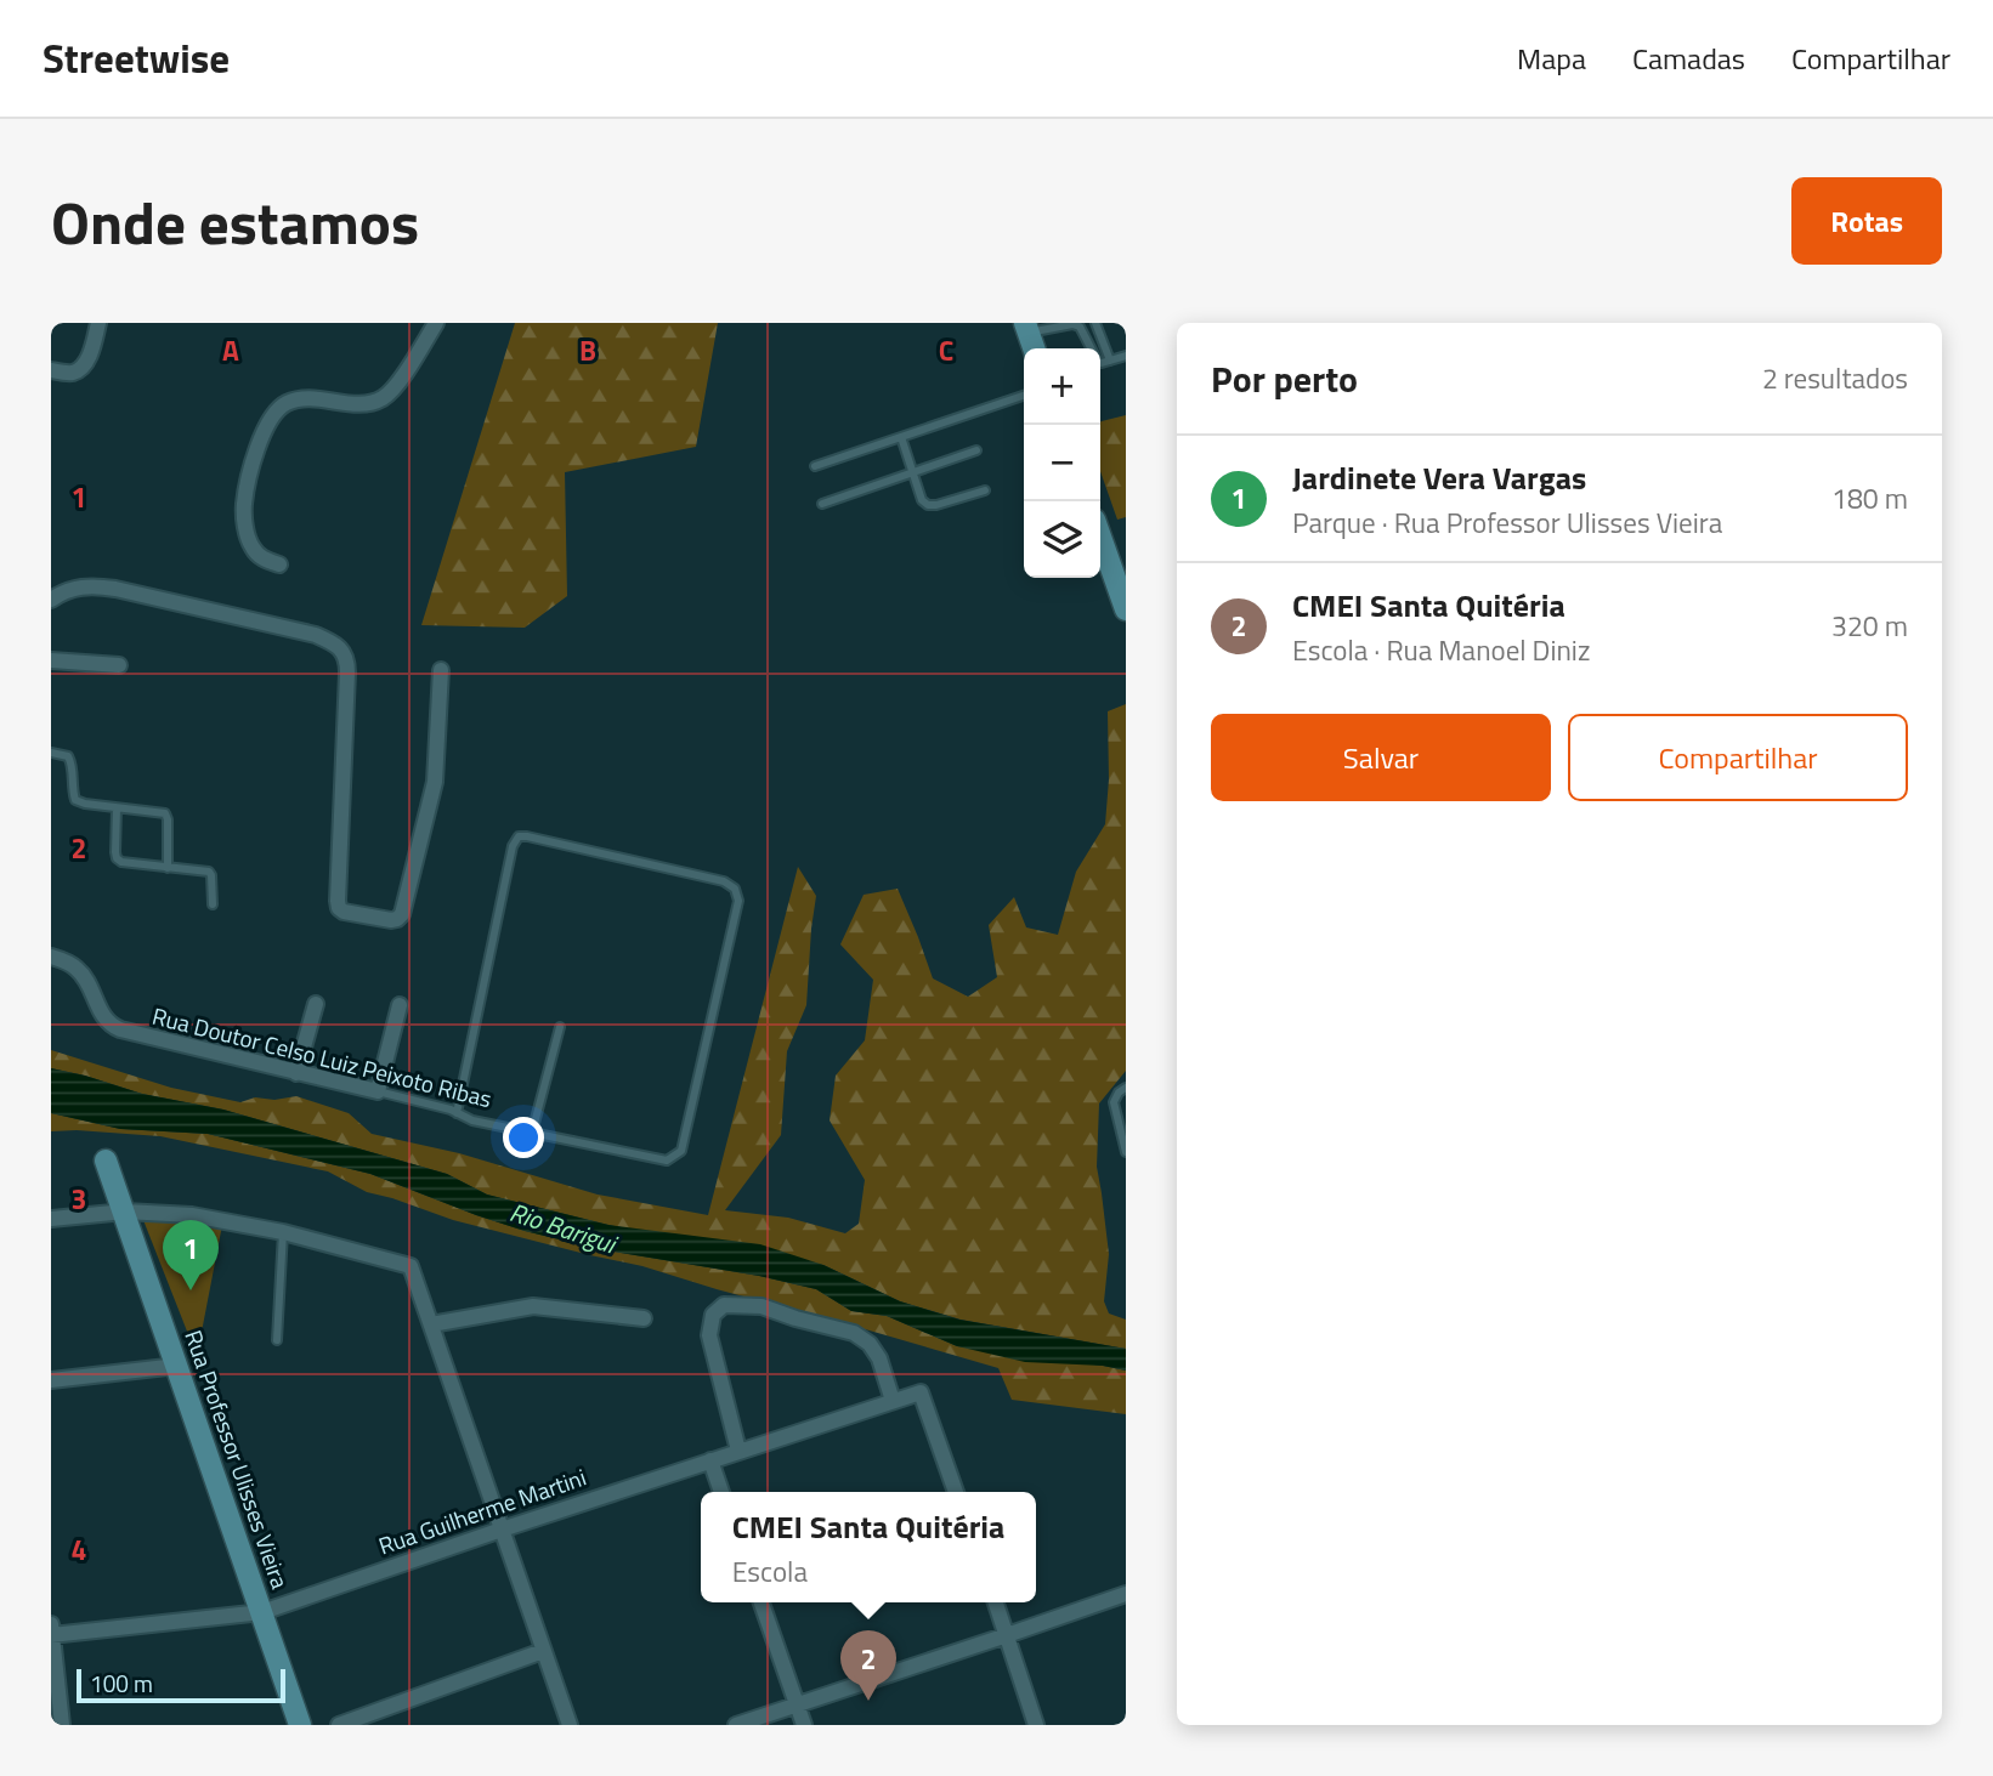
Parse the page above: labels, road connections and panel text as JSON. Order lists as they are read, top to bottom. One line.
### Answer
{"streets":{"street":["Rua Doutor Celso Luiz Peixoto Ribas","Rua Professor Ulisses Vieira","Rua Guilherme Martini"]},"crossings":[["Rua Professor Ulisses Vieira","Rua Guilherme Martini"]],"water":["Rio Barigui"],"scale_bar":"100 m","page":{"header":"Streetwise","nav":["Mapa","Camadas","Compartilhar"],"title":"Onde estamos","buttons":["Rotas",["Salvar","Compartilhar"]],"heading":["Por perto","2 resultados"],"map_buttons":["+","−"],"list":[{"mark":"1","name":"Jardinete Vera Vargas","note":"Parque · Rua Professor Ulisses Vieira","value":"180 m"},{"mark":"2","name":"CMEI Santa Quitéria","note":"Escola · Rua Manoel Diniz","value":"320 m"}],"pins":["1","2"],"popup":["CMEI Santa Quitéria","Escola"],"scale":"100 m"},"grid":{"columns":["A","B","C"],"rows":["1","2","3","4"]}}
